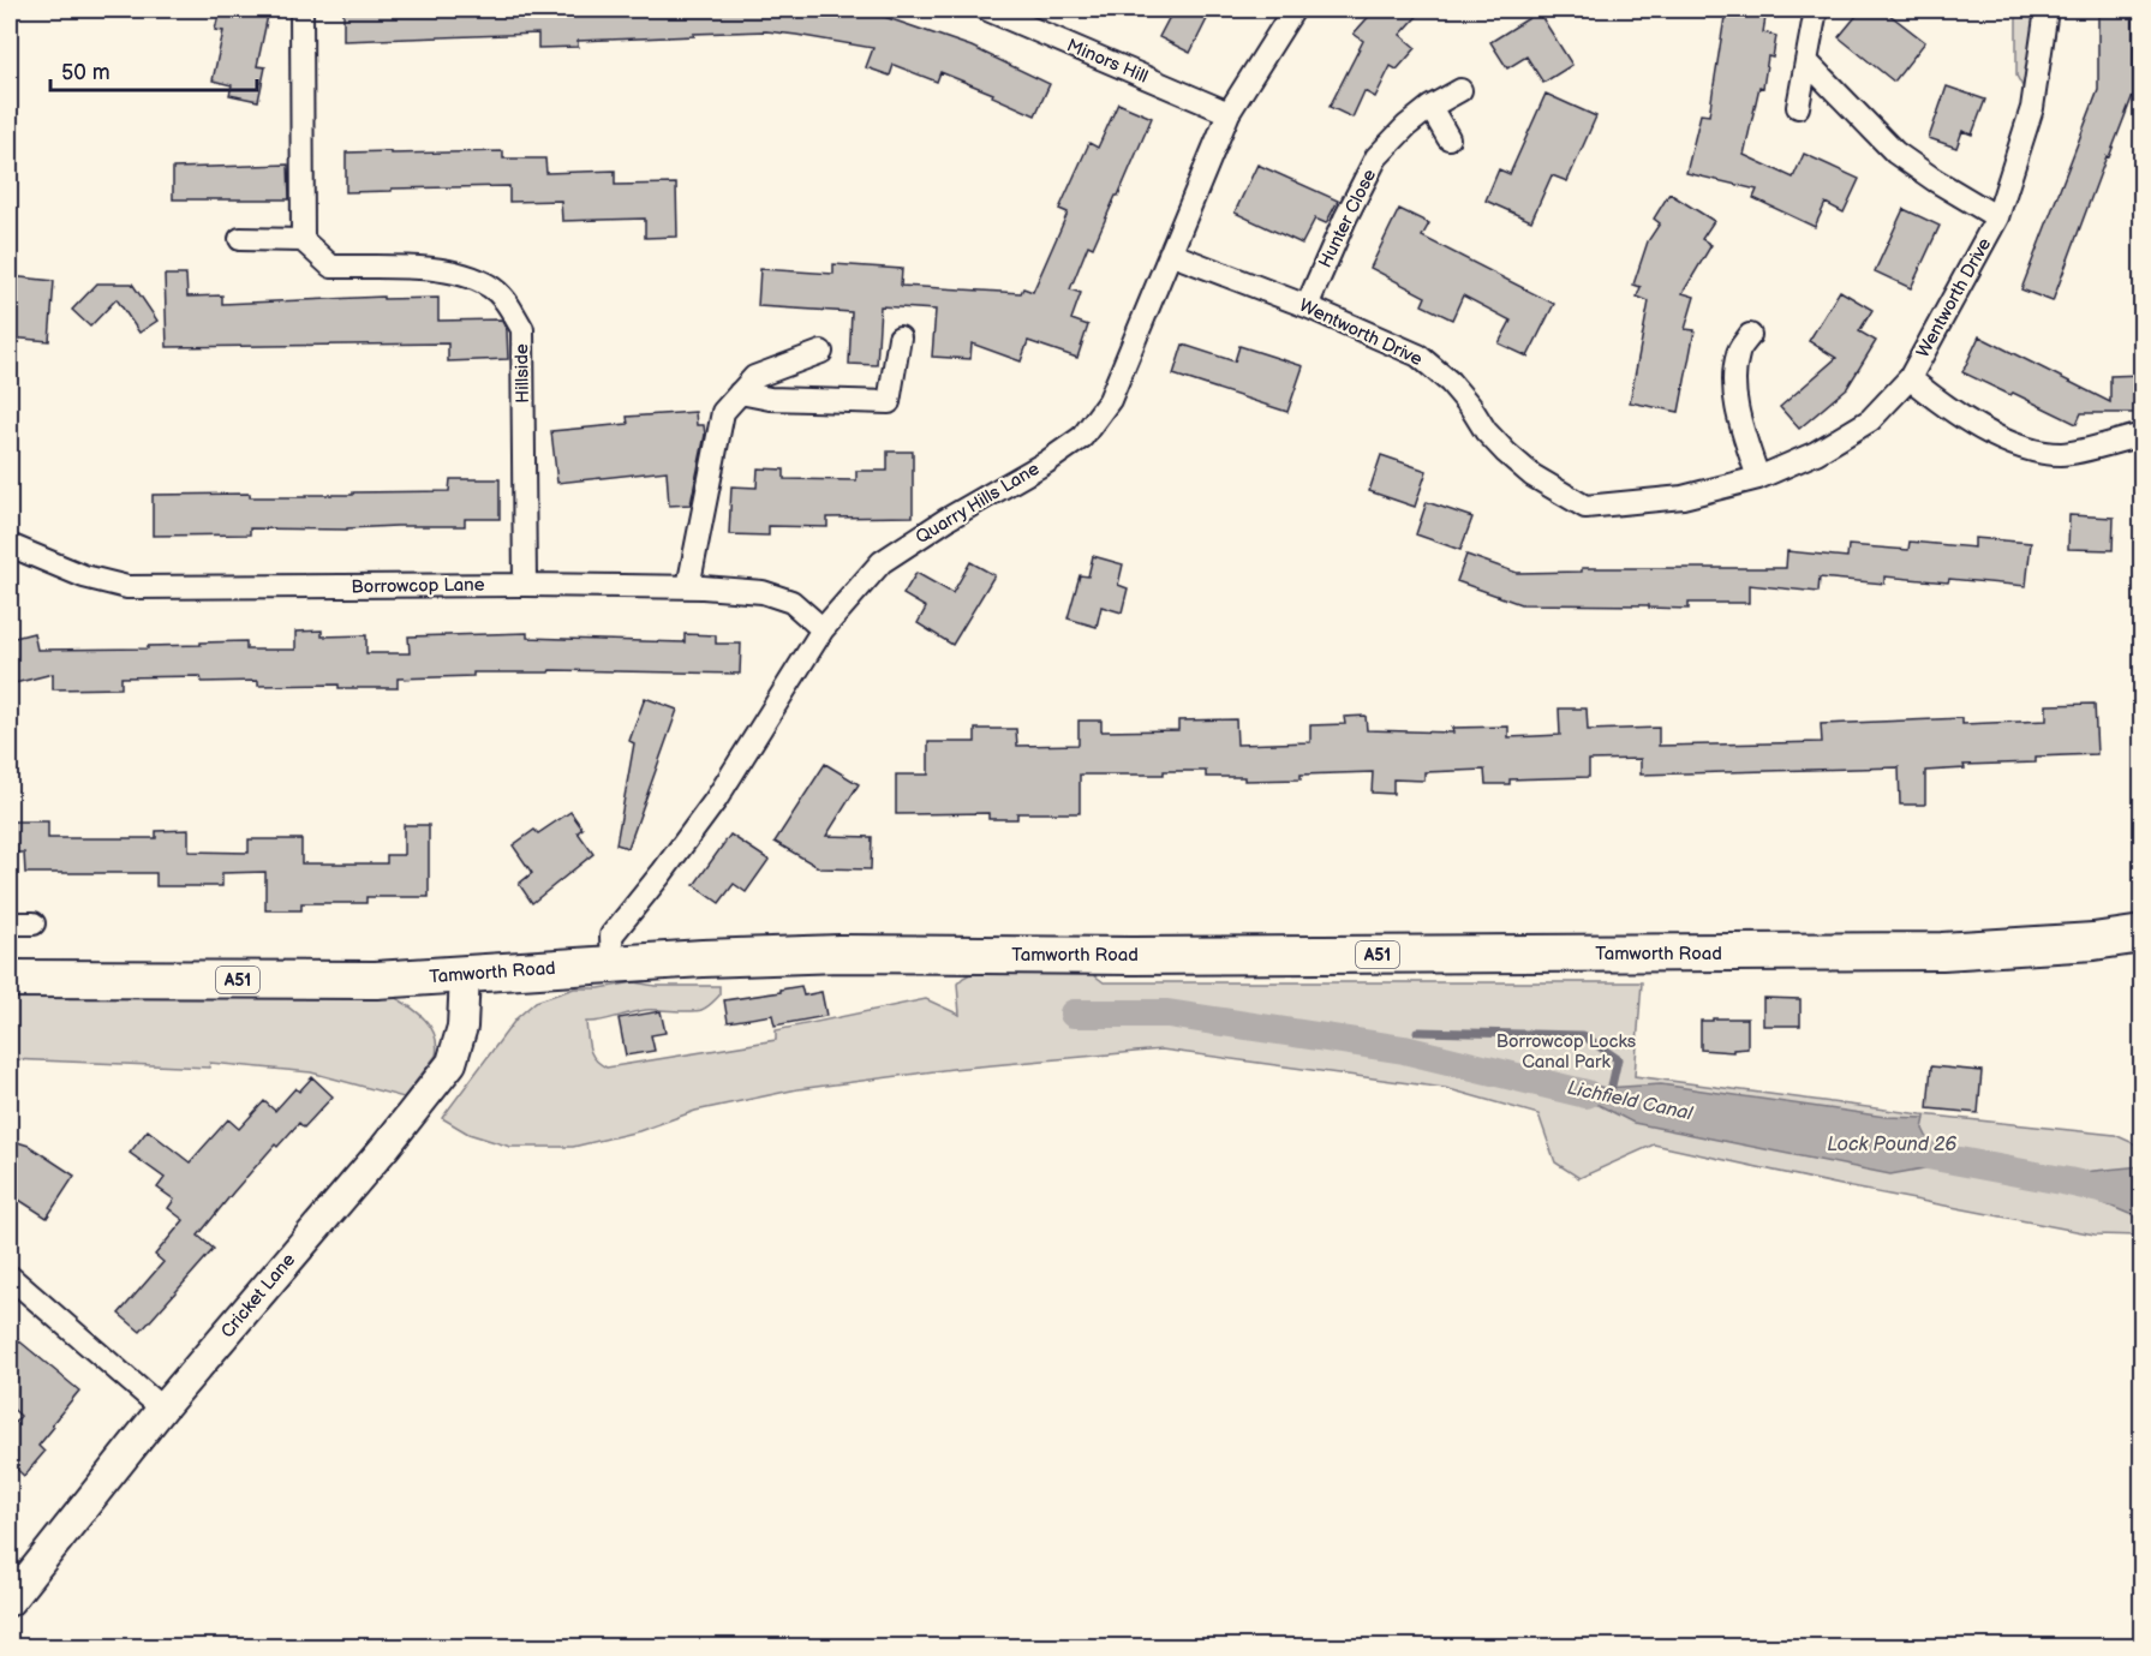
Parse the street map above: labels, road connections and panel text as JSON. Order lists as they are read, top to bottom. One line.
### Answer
{"streets":{"main road":["Tamworth Road","A51"],"street":["Minors Hill","Hunter Close","Wentworth Drive","Hillside","Quarry Hills Lane","Borrowcop Lane","Cricket Lane"]},"crossings":[["Minors Hill","Quarry Hills Lane"],["Hunter Close","Wentworth Drive"],["Wentworth Drive","Quarry Hills Lane"],["Hillside","Borrowcop Lane"],["Quarry Hills Lane","Borrowcop Lane"],["Quarry Hills Lane","Tamworth Road"],["Tamworth Road","Cricket Lane"]],"water":["Lichfield Canal","Lock Pound 26"],"parks":["Borrowcop Locks Canal Park"],"scale_bar":"50 m"}
